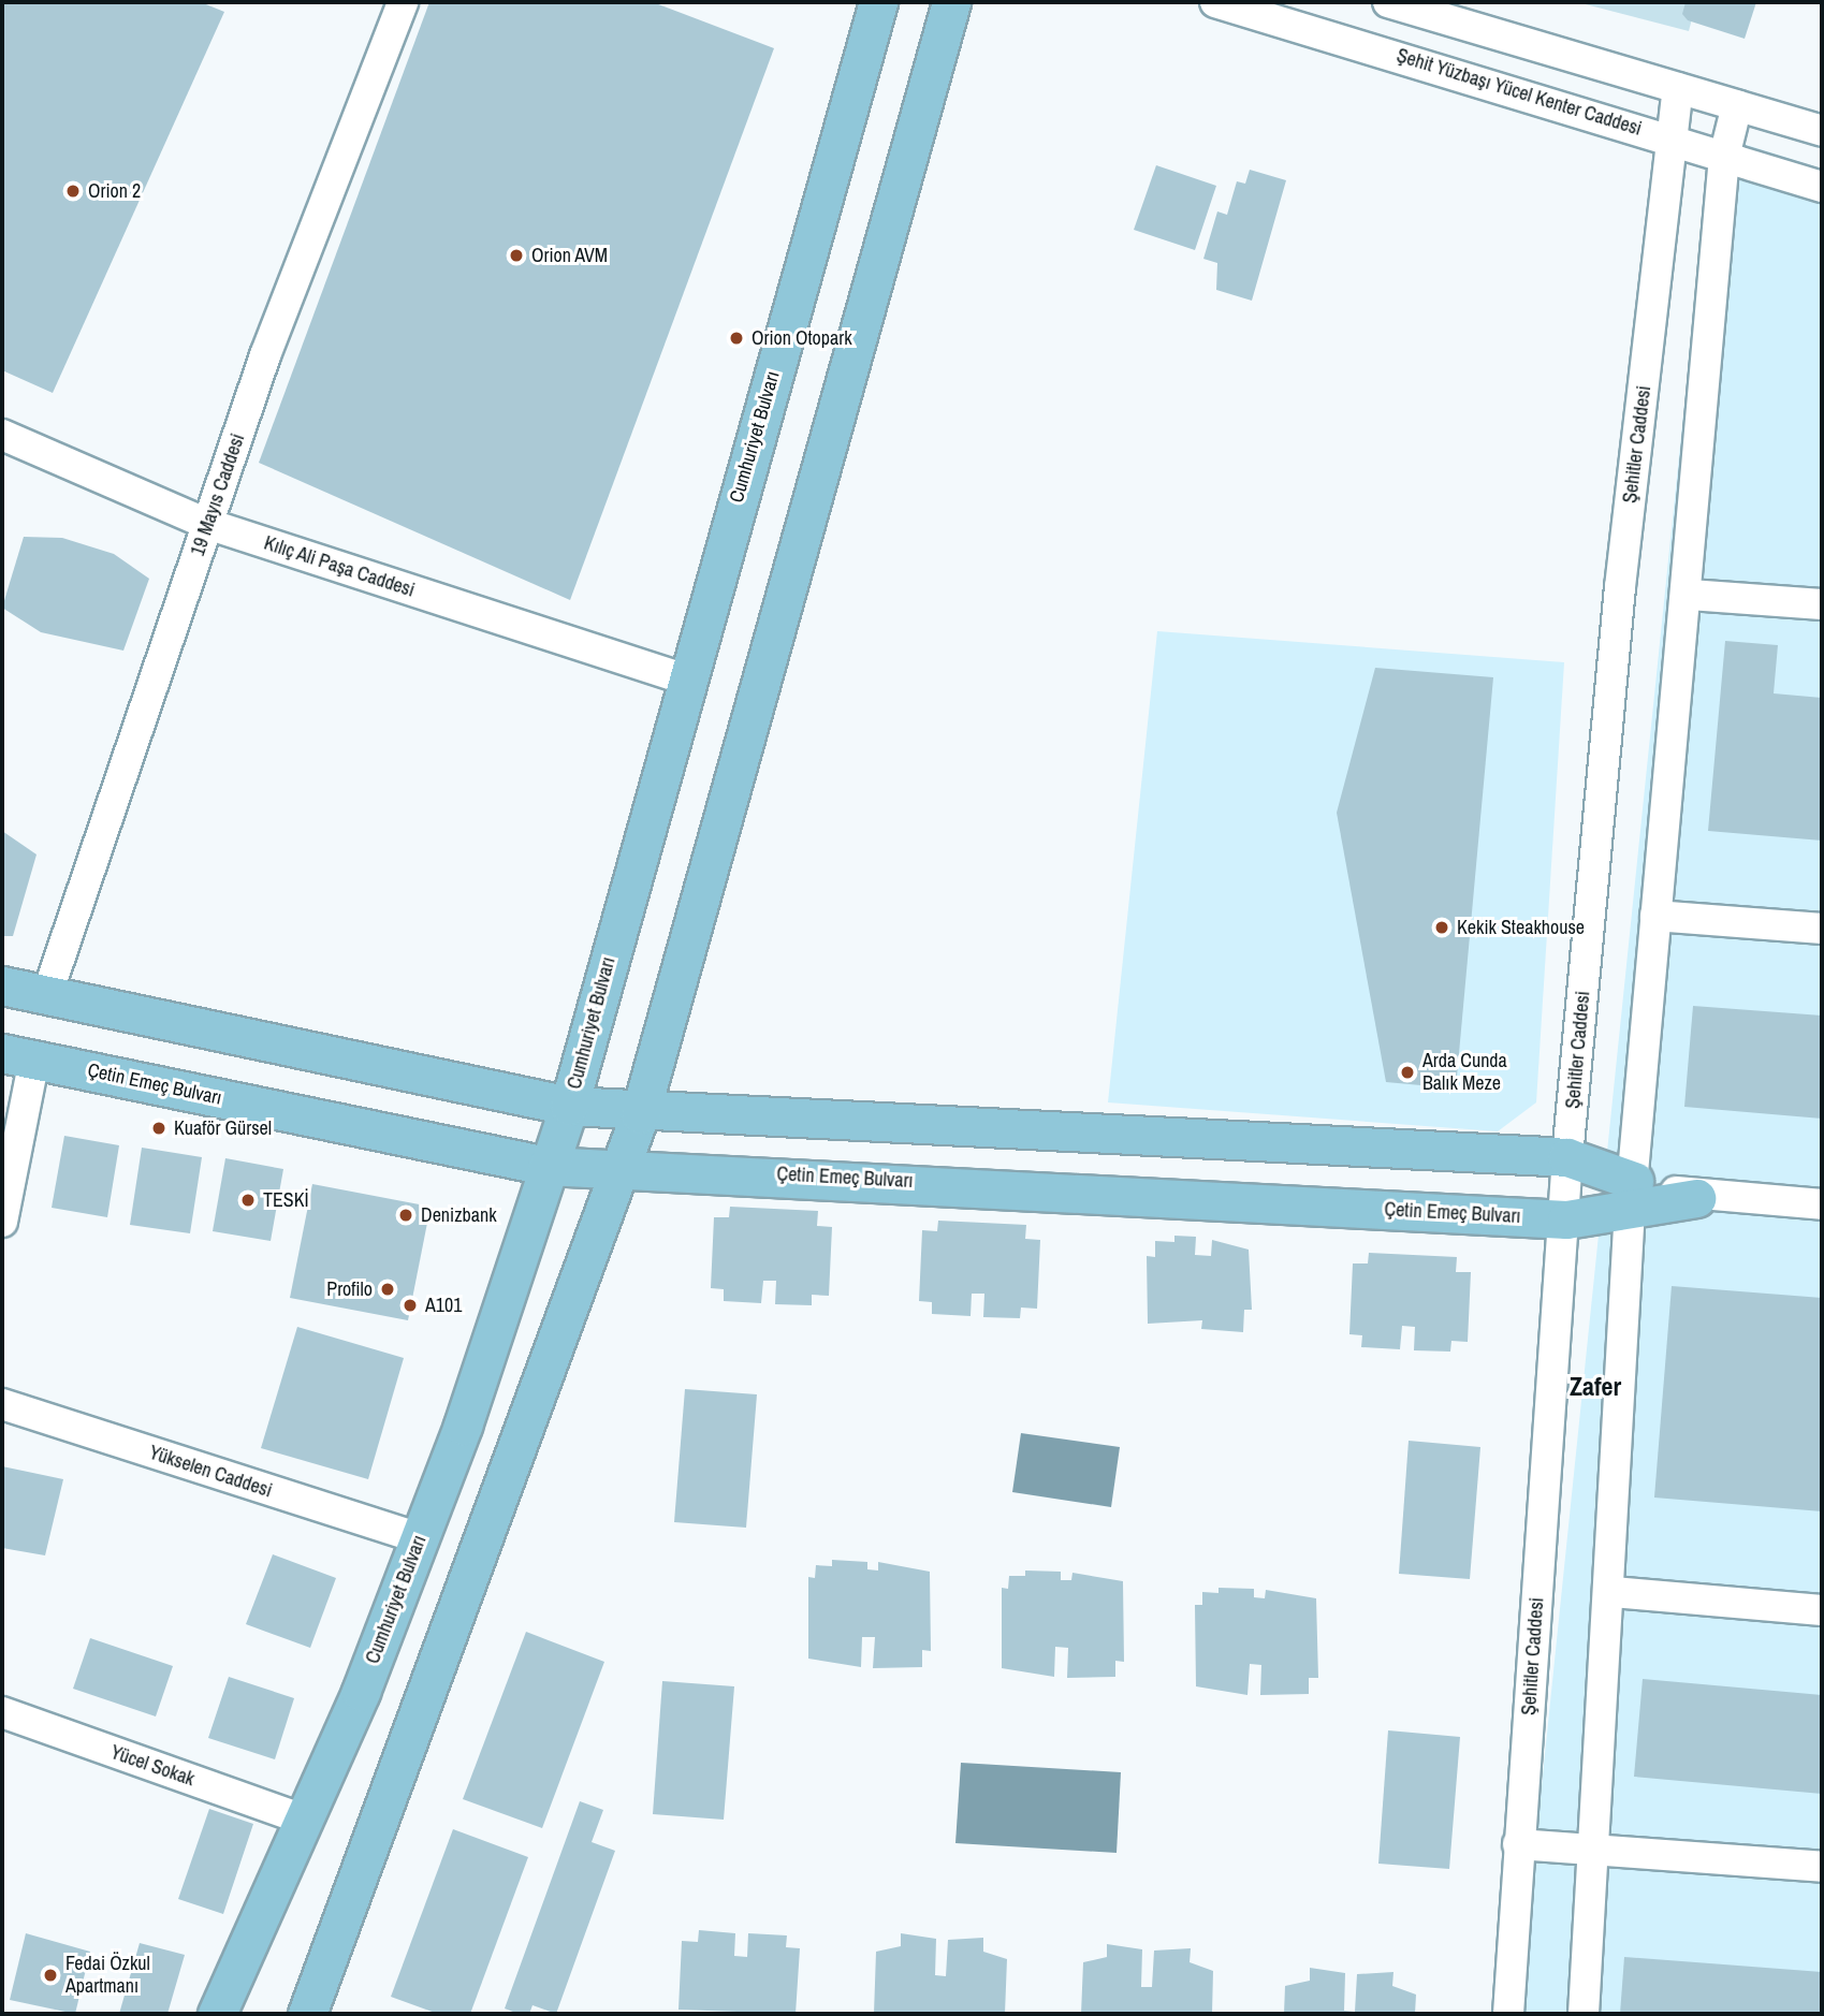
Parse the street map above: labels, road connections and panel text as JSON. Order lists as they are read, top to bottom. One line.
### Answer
{"streets":{"main road":["Cumhuriyet Bulvarı","Çetin Emeç Bulvarı"],"street":["Şehit Yüzbaşı Yücel Kenter Caddesi","Şehitler Caddesi","19 Mayıs Caddesi","Kılıç Ali Paşa Caddesi","Yükselen Caddesi","Yücel Sokak"]},"crossings":[["Şehit Yüzbaşı Yücel Kenter Caddesi","Şehitler Caddesi"],["Cumhuriyet Bulvarı","Kılıç Ali Paşa Caddesi"],["Cumhuriyet Bulvarı","Çetin Emeç Bulvarı"],["Cumhuriyet Bulvarı","Yükselen Caddesi"],["Cumhuriyet Bulvarı","Yücel Sokak"],["Şehitler Caddesi","Çetin Emeç Bulvarı"],["19 Mayıs Caddesi","Kılıç Ali Paşa Caddesi"]],"districts":["Zafer"],"places":["Orion 2","Orion AVM","Orion Otopark","Kekik Steakhouse","Arda Cunda Balık Meze","Kuaför Gürsel","TESKİ","Denizbank","Profilo","A101","Fedai Özkul Apartmanı"]}
